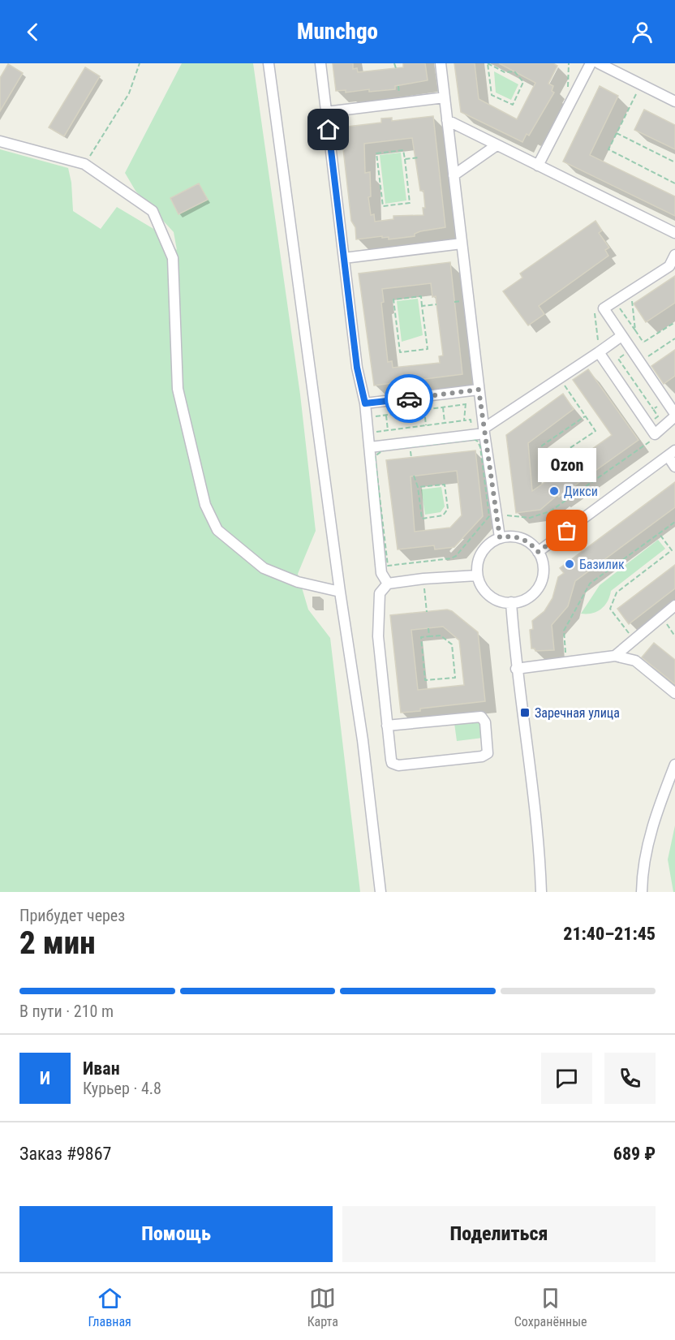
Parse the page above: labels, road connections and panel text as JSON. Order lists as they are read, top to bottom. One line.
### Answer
{"places":{"other":["Дикси","Ozon","Базилик"],"transit":["Заречная улица"]},"page":{"header":"Munchgo","bubble":"Ozon","heading":["2 мин","Прибудет через","21:40–21:45"],"panel":["Иван","Курьер · 4.8","Заказ #9867","689 ₽"],"bar":"В пути · 210 m","round":"И","buttons":["Помощь","Поделиться"],"tabs":["Главная","Карта","Сохранённые"]}}
